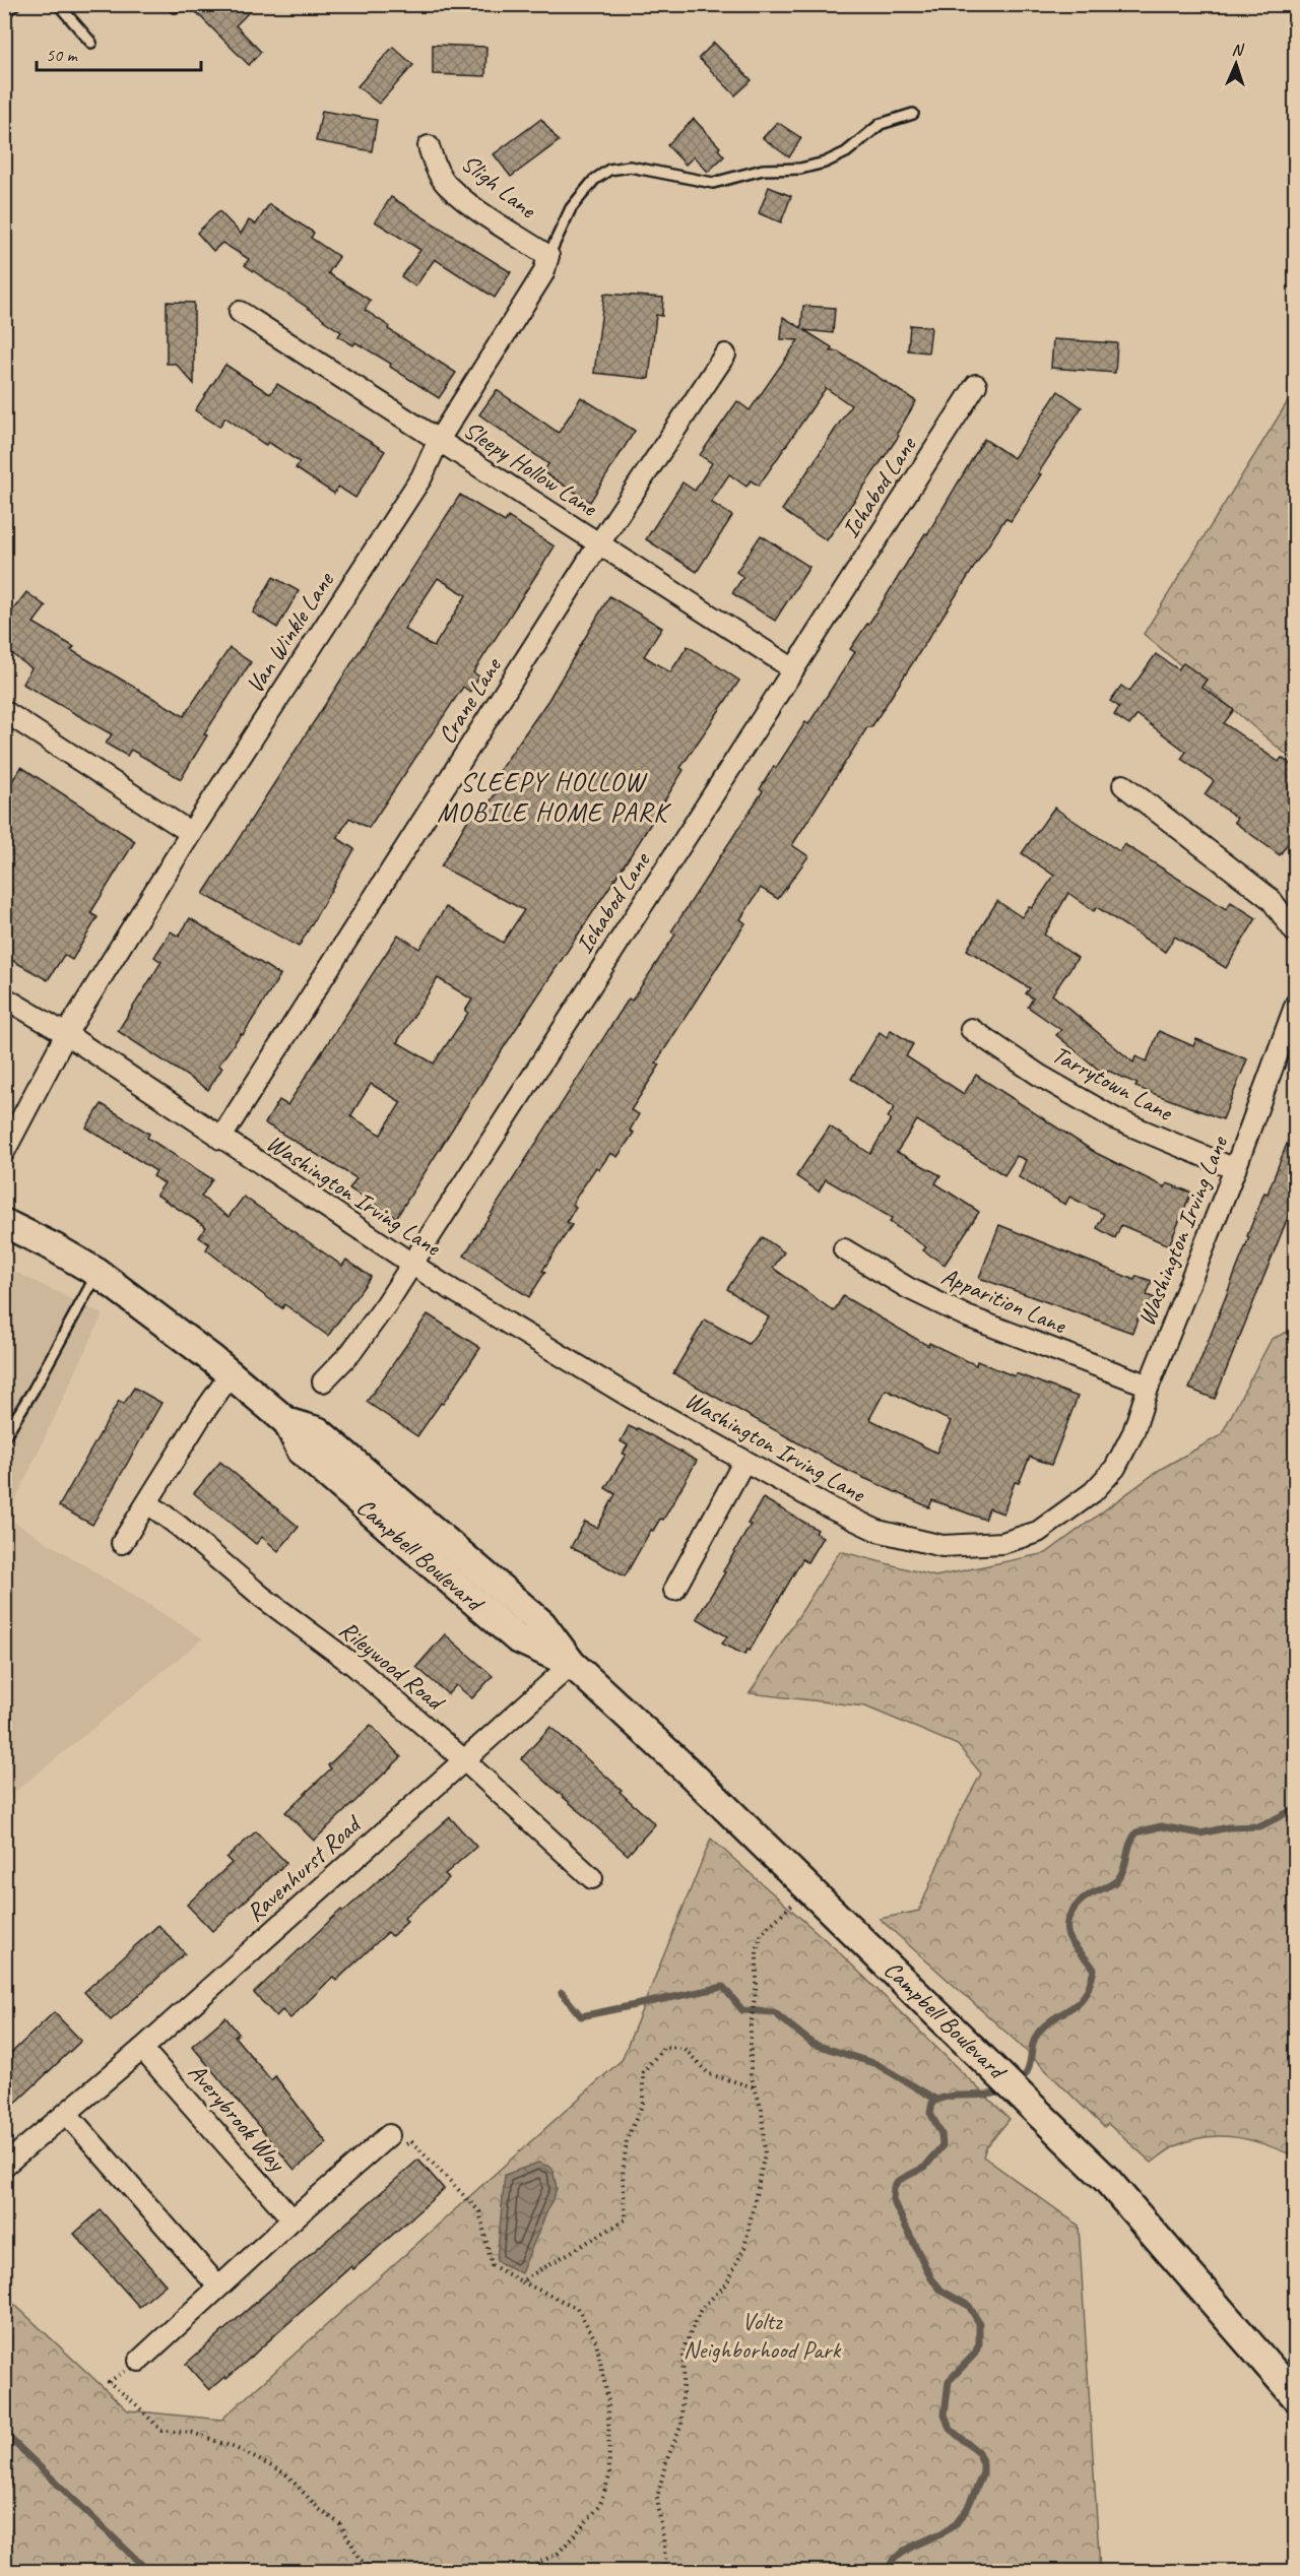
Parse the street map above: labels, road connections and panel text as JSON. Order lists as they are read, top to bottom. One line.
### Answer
{"streets":{"street":["Sligh Lane","Sleepy Hollow Lane","Ichabod Lane","Van Winkle Lane","Crane Lane","Tarrytown Lane","Washington Irving Lane","Apparition Lane","Campbell Boulevard","Rileywood Road","Ravenhurst Road","Averybrook Way"]},"crossings":[["Sligh Lane","Van Winkle Lane"],["Sleepy Hollow Lane","Ichabod Lane"],["Sleepy Hollow Lane","Van Winkle Lane"],["Sleepy Hollow Lane","Crane Lane"],["Ichabod Lane","Washington Irving Lane"],["Van Winkle Lane","Washington Irving Lane"],["Crane Lane","Washington Irving Lane"],["Tarrytown Lane","Washington Irving Lane"],["Washington Irving Lane","Apparition Lane"],["Campbell Boulevard","Ravenhurst Road"],["Rileywood Road","Ravenhurst Road"],["Ravenhurst Road","Averybrook Way"]],"districts":["SLEEPY HOLLOW MOBILE HOME PARK"],"parks":["Voltz Neighborhood Park"],"scale_bar":"50 m","north":"top"}
